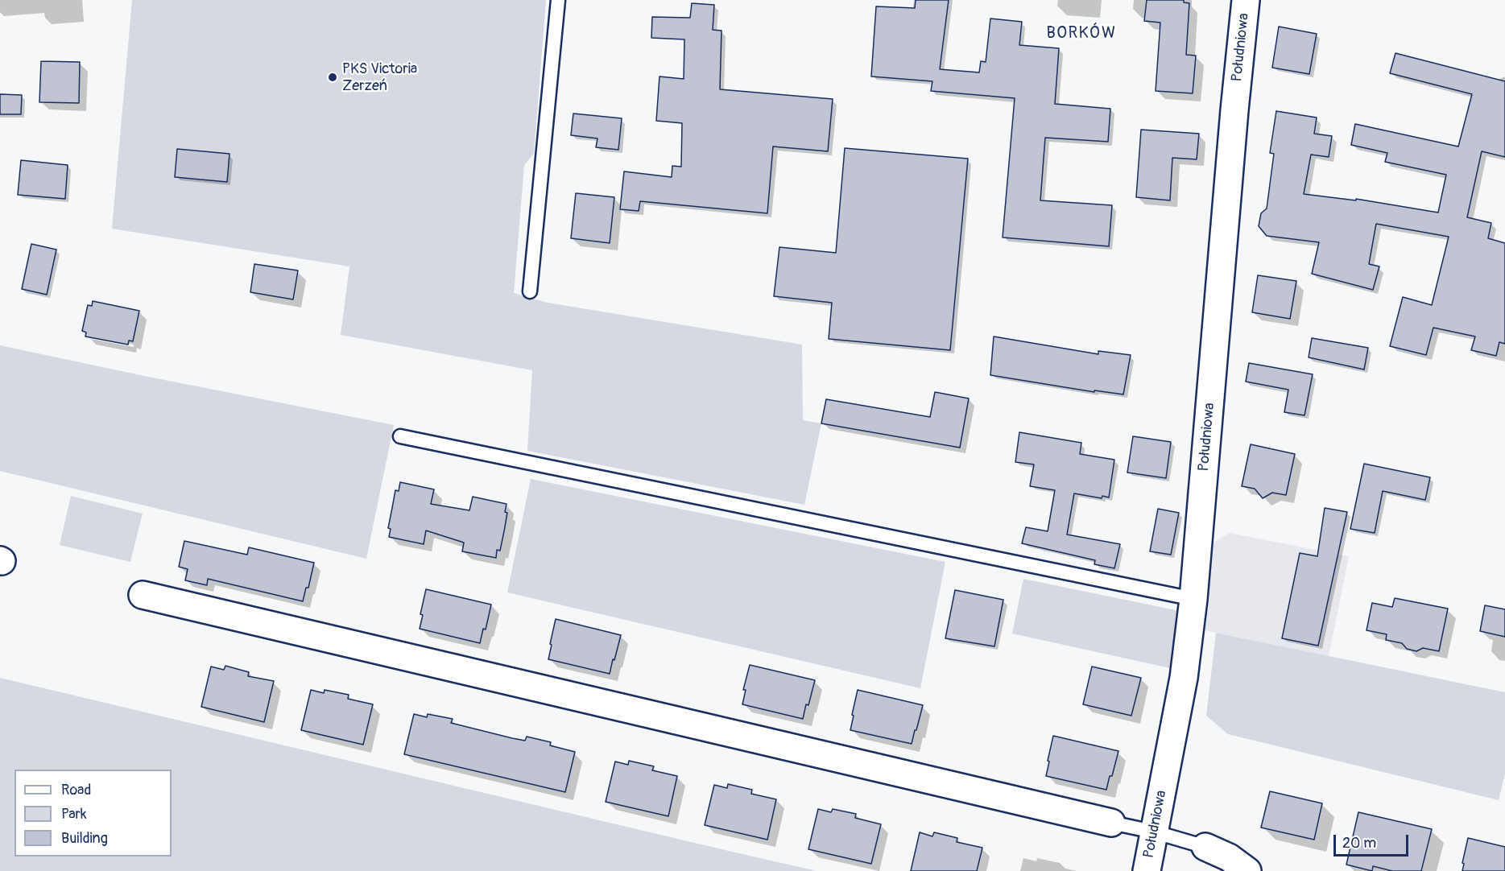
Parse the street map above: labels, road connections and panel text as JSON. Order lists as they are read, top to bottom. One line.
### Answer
{"streets":{"street":["Południowa"]},"districts":["BORKÓW"],"places":["PKS Victoria Zerzeń"],"legend":["Road","Park","Building"],"scale_bar":"20 m"}
